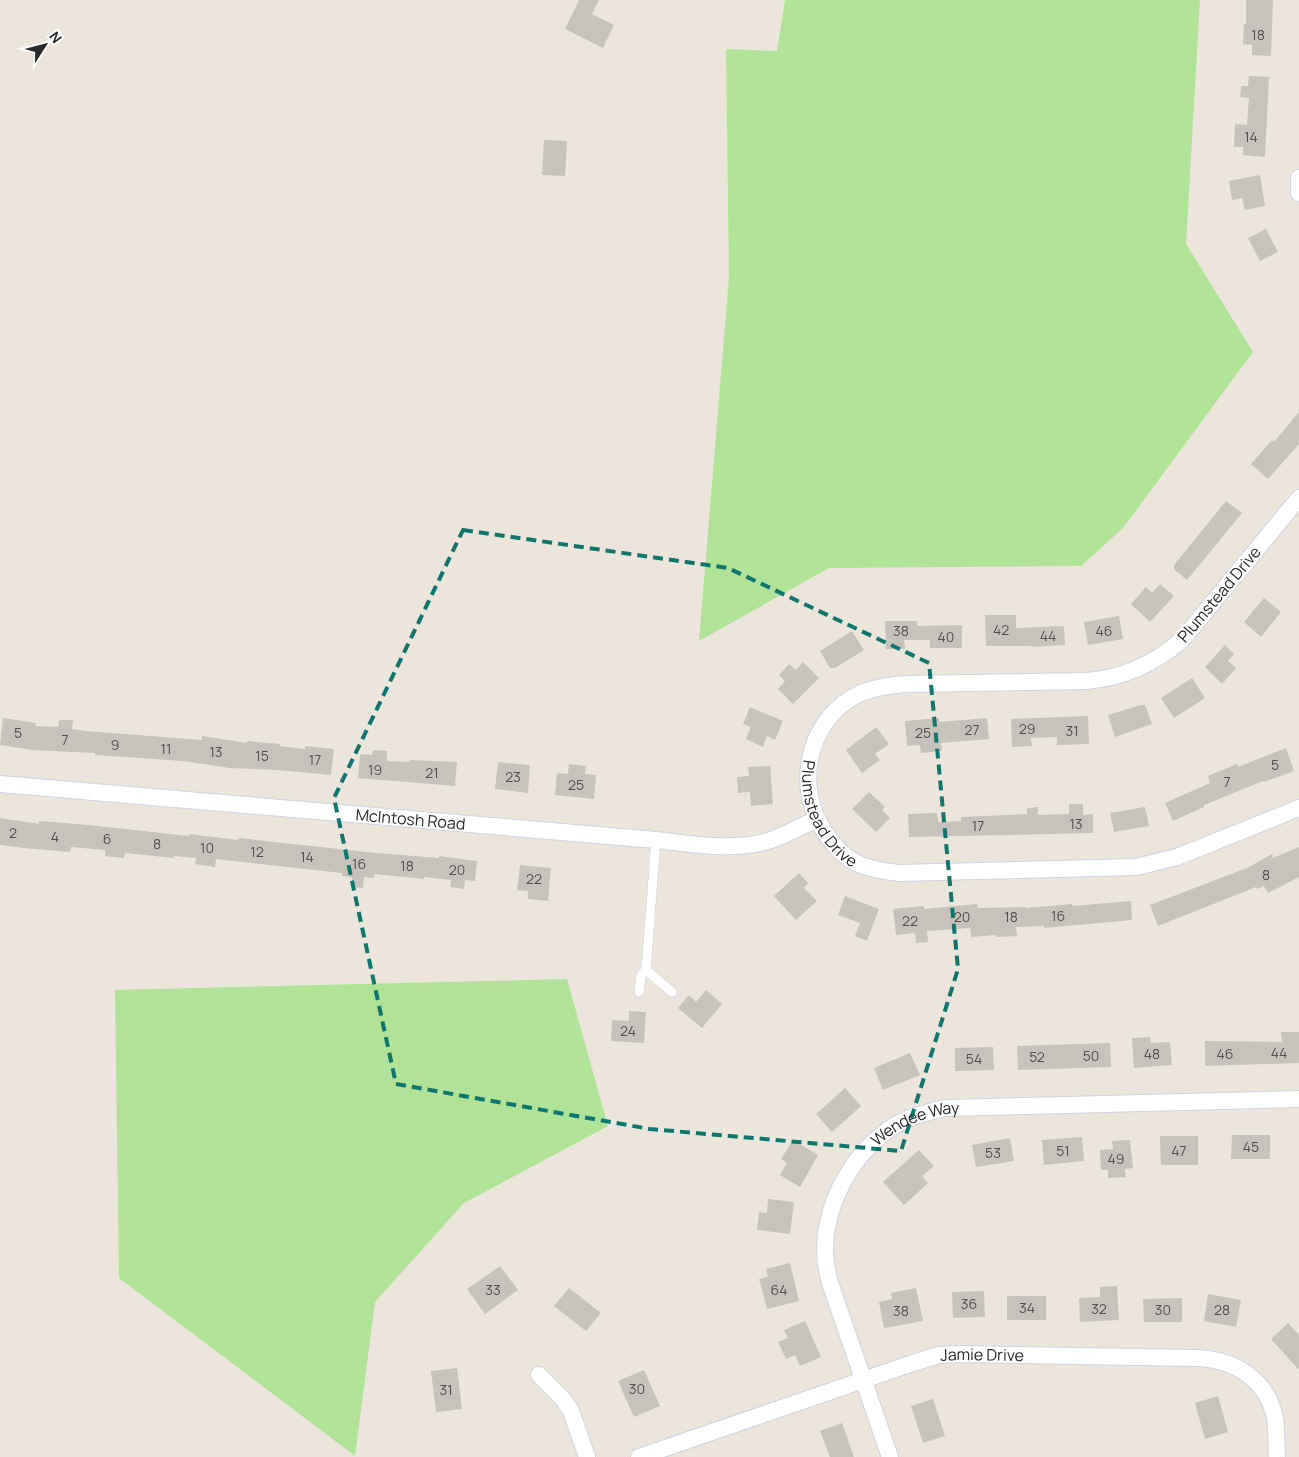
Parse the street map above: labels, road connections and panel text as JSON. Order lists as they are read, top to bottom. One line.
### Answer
{"streets":{"street":["Plumstead Drive","McIntosh Road","Wendee Way","Jamie Drive"]},"crossings":[["Plumstead Drive","McIntosh Road"],["Wendee Way","Jamie Drive"]],"house_numbers":["18","14","42","38","46","44","40","29","27","31","5","25","7","9","11","13","15","17","5","19","21","23","7","25","13","17","2","4","6","8","10","12","14","16","18","20","8","22","16","20","18","22","24","44","48","46","50","52","54","45","51","47","53","49","33","64","36","34","32","30","28","38","30","31"],"north":"top right"}
